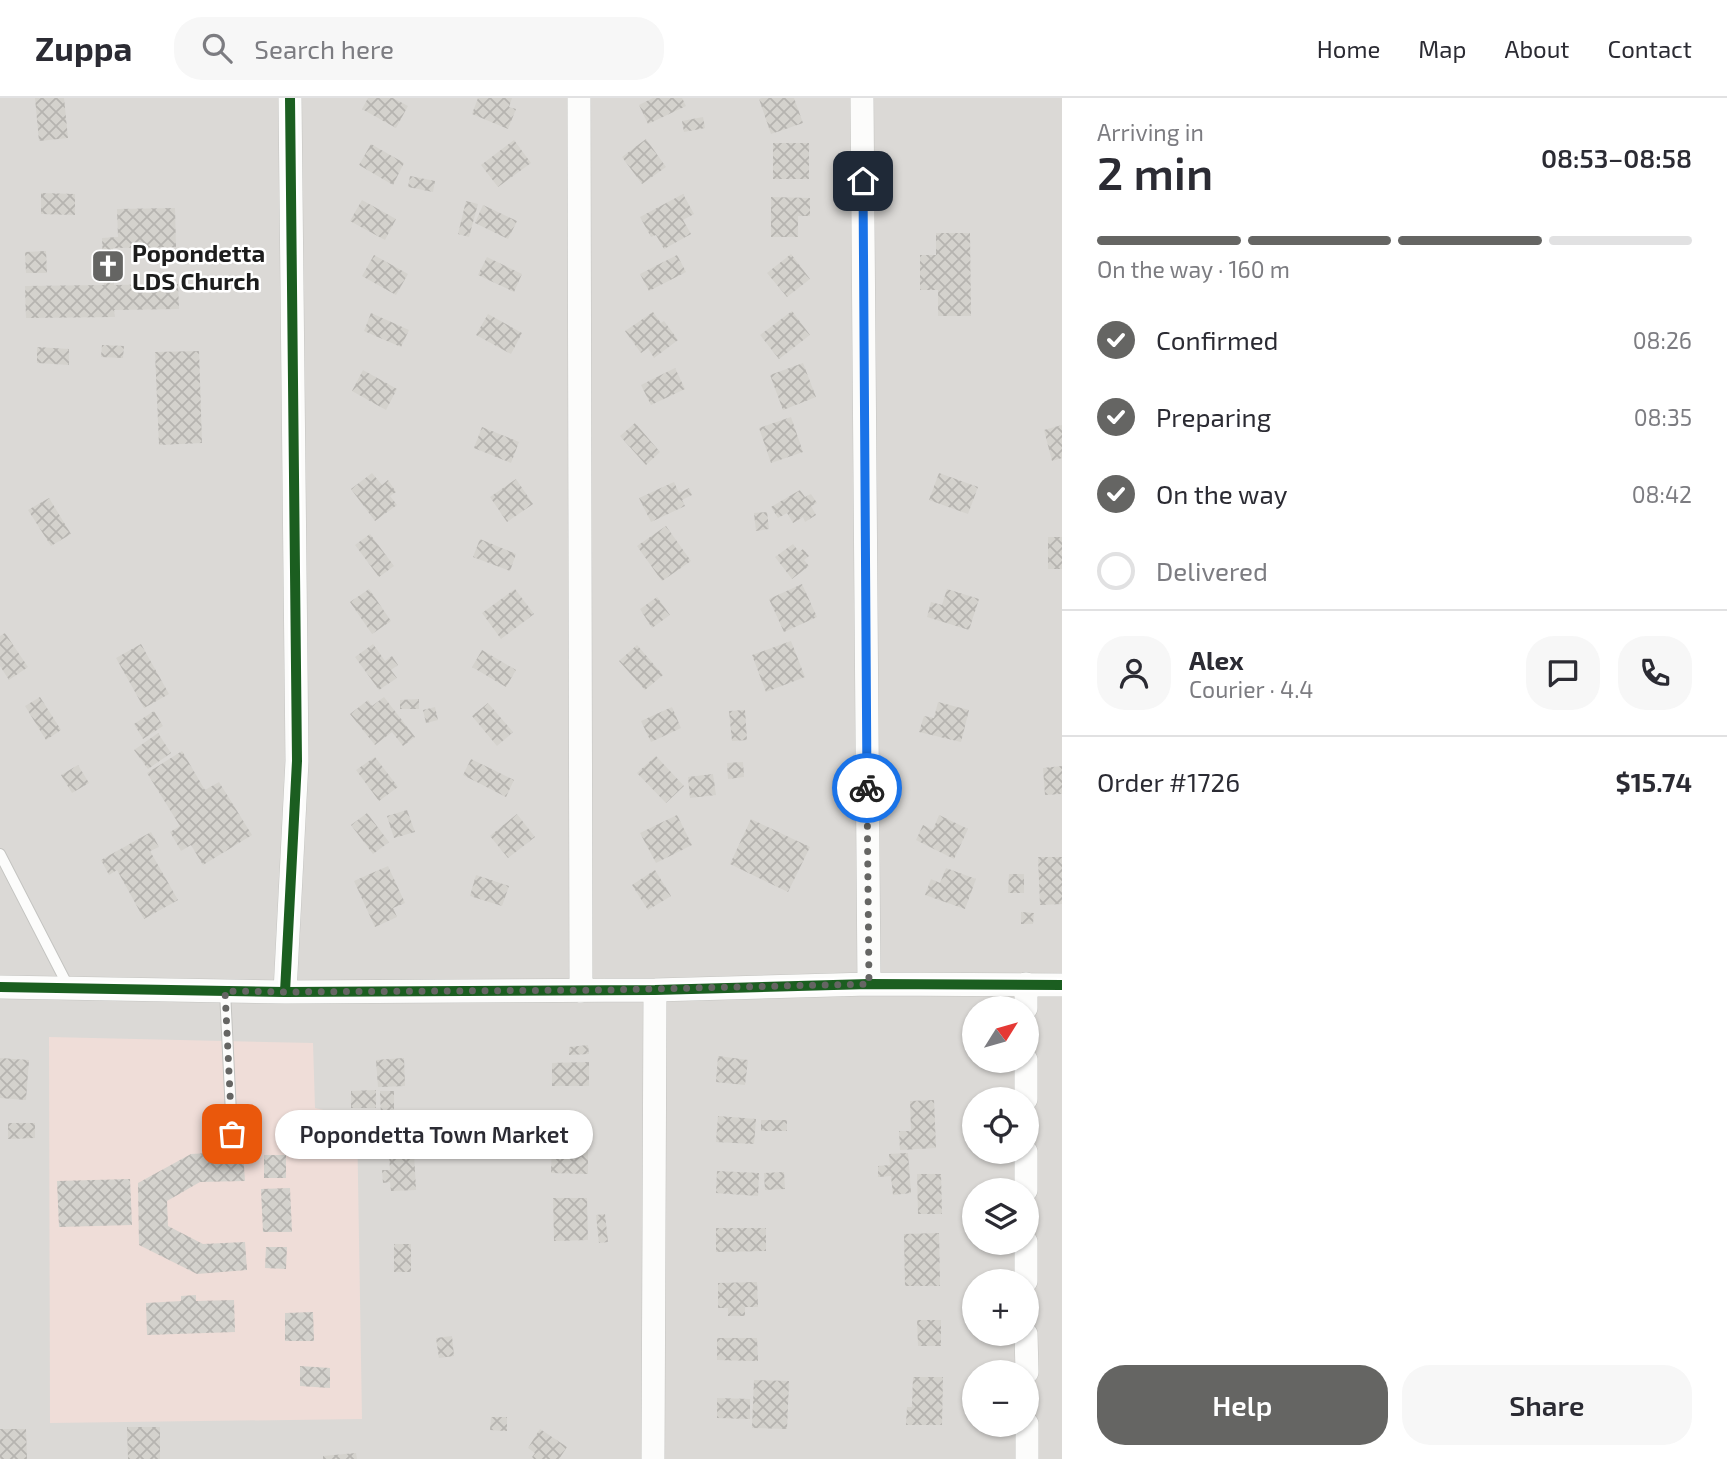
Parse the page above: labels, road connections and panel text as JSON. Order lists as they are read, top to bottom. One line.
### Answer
{"places":{"church":["Popondetta LDS Church"],"other":["Popondetta Town Market"]},"north":"top right","page":{"header":"Zuppa","search":"Search here","nav":["Home","Map","About","Contact"],"heading":["2 min","Arriving in","08:53–08:58"],"panel":["Alex","Courier · 4.4","Order #1726","$15.74"],"bar":"On the way · 160 m","list":[["Confirmed","08:26"],["Preparing","08:35"],["On the way","08:42"],"Delivered"],"map_buttons":["+","−"],"bubble":"Popondetta Town Market","buttons":["Help","Share"]}}
